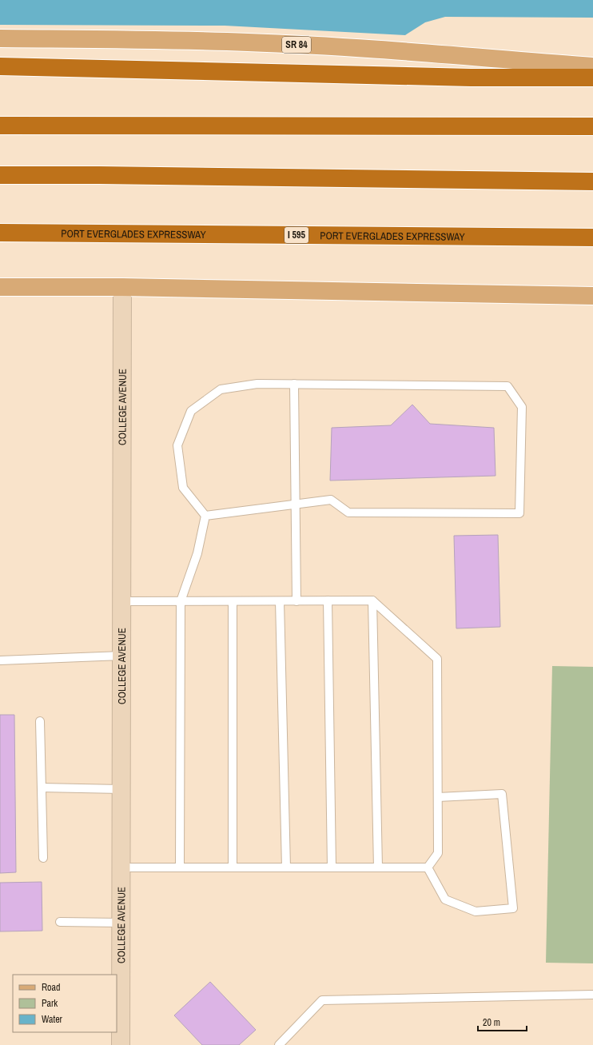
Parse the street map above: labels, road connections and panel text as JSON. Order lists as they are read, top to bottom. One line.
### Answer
{"streets":{"highway":["PORT EVERGLADES EXPRESSWAY","I 595"],"main road":["SR 84"],"street":["COLLEGE AVENUE"]},"legend":["Road","Park","Water"],"scale_bar":"20 m"}
